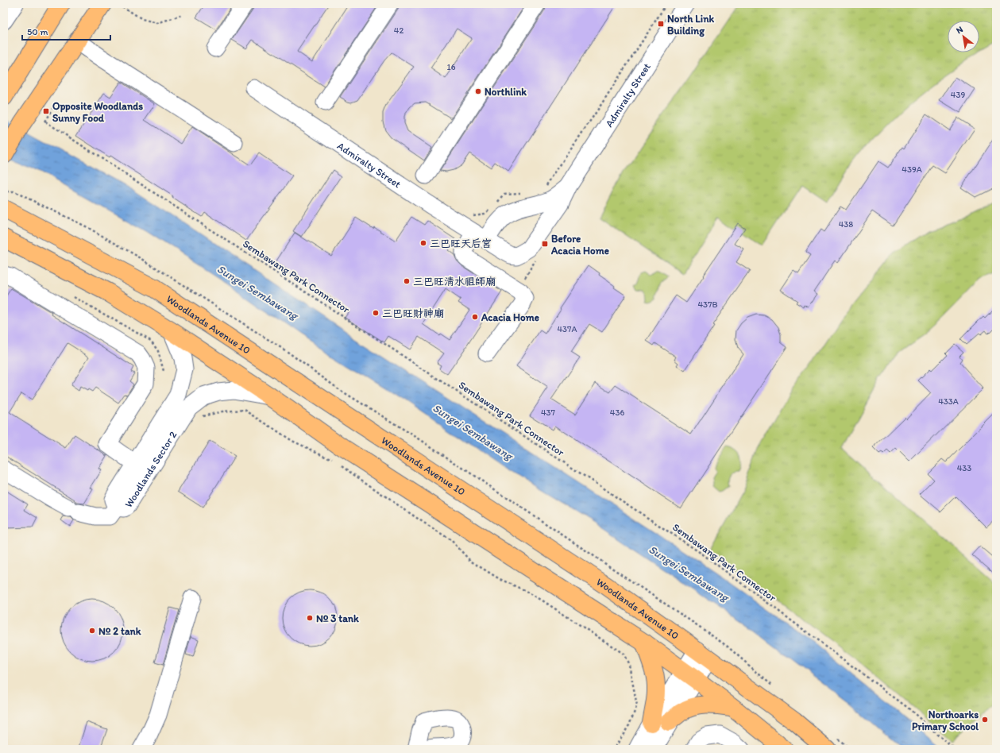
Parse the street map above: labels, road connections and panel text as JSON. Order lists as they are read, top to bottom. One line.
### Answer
{"streets":{"main road":["Woodlands Avenue 10"],"street":["Admiralty Street","Woodlands Sector 2"],"path":["Sembawang Park Connector"]},"water":["Sungei Sembawang"],"places":{"transit":["North Link Building","Opposite Woodlands Sunny Food","Before Acacia Home"],"other":["Northlink","三巴旺天后宮","三巴旺清水祖師廟","三巴旺財神廟","Acacia Home","№ 3 tank","№ 2 tank","Northoarks Primary School"]},"house_numbers":["42","16","439","439A","438","437B","437A","433A","437","436","433"],"scale_bar":"50 m","north":"top left"}
